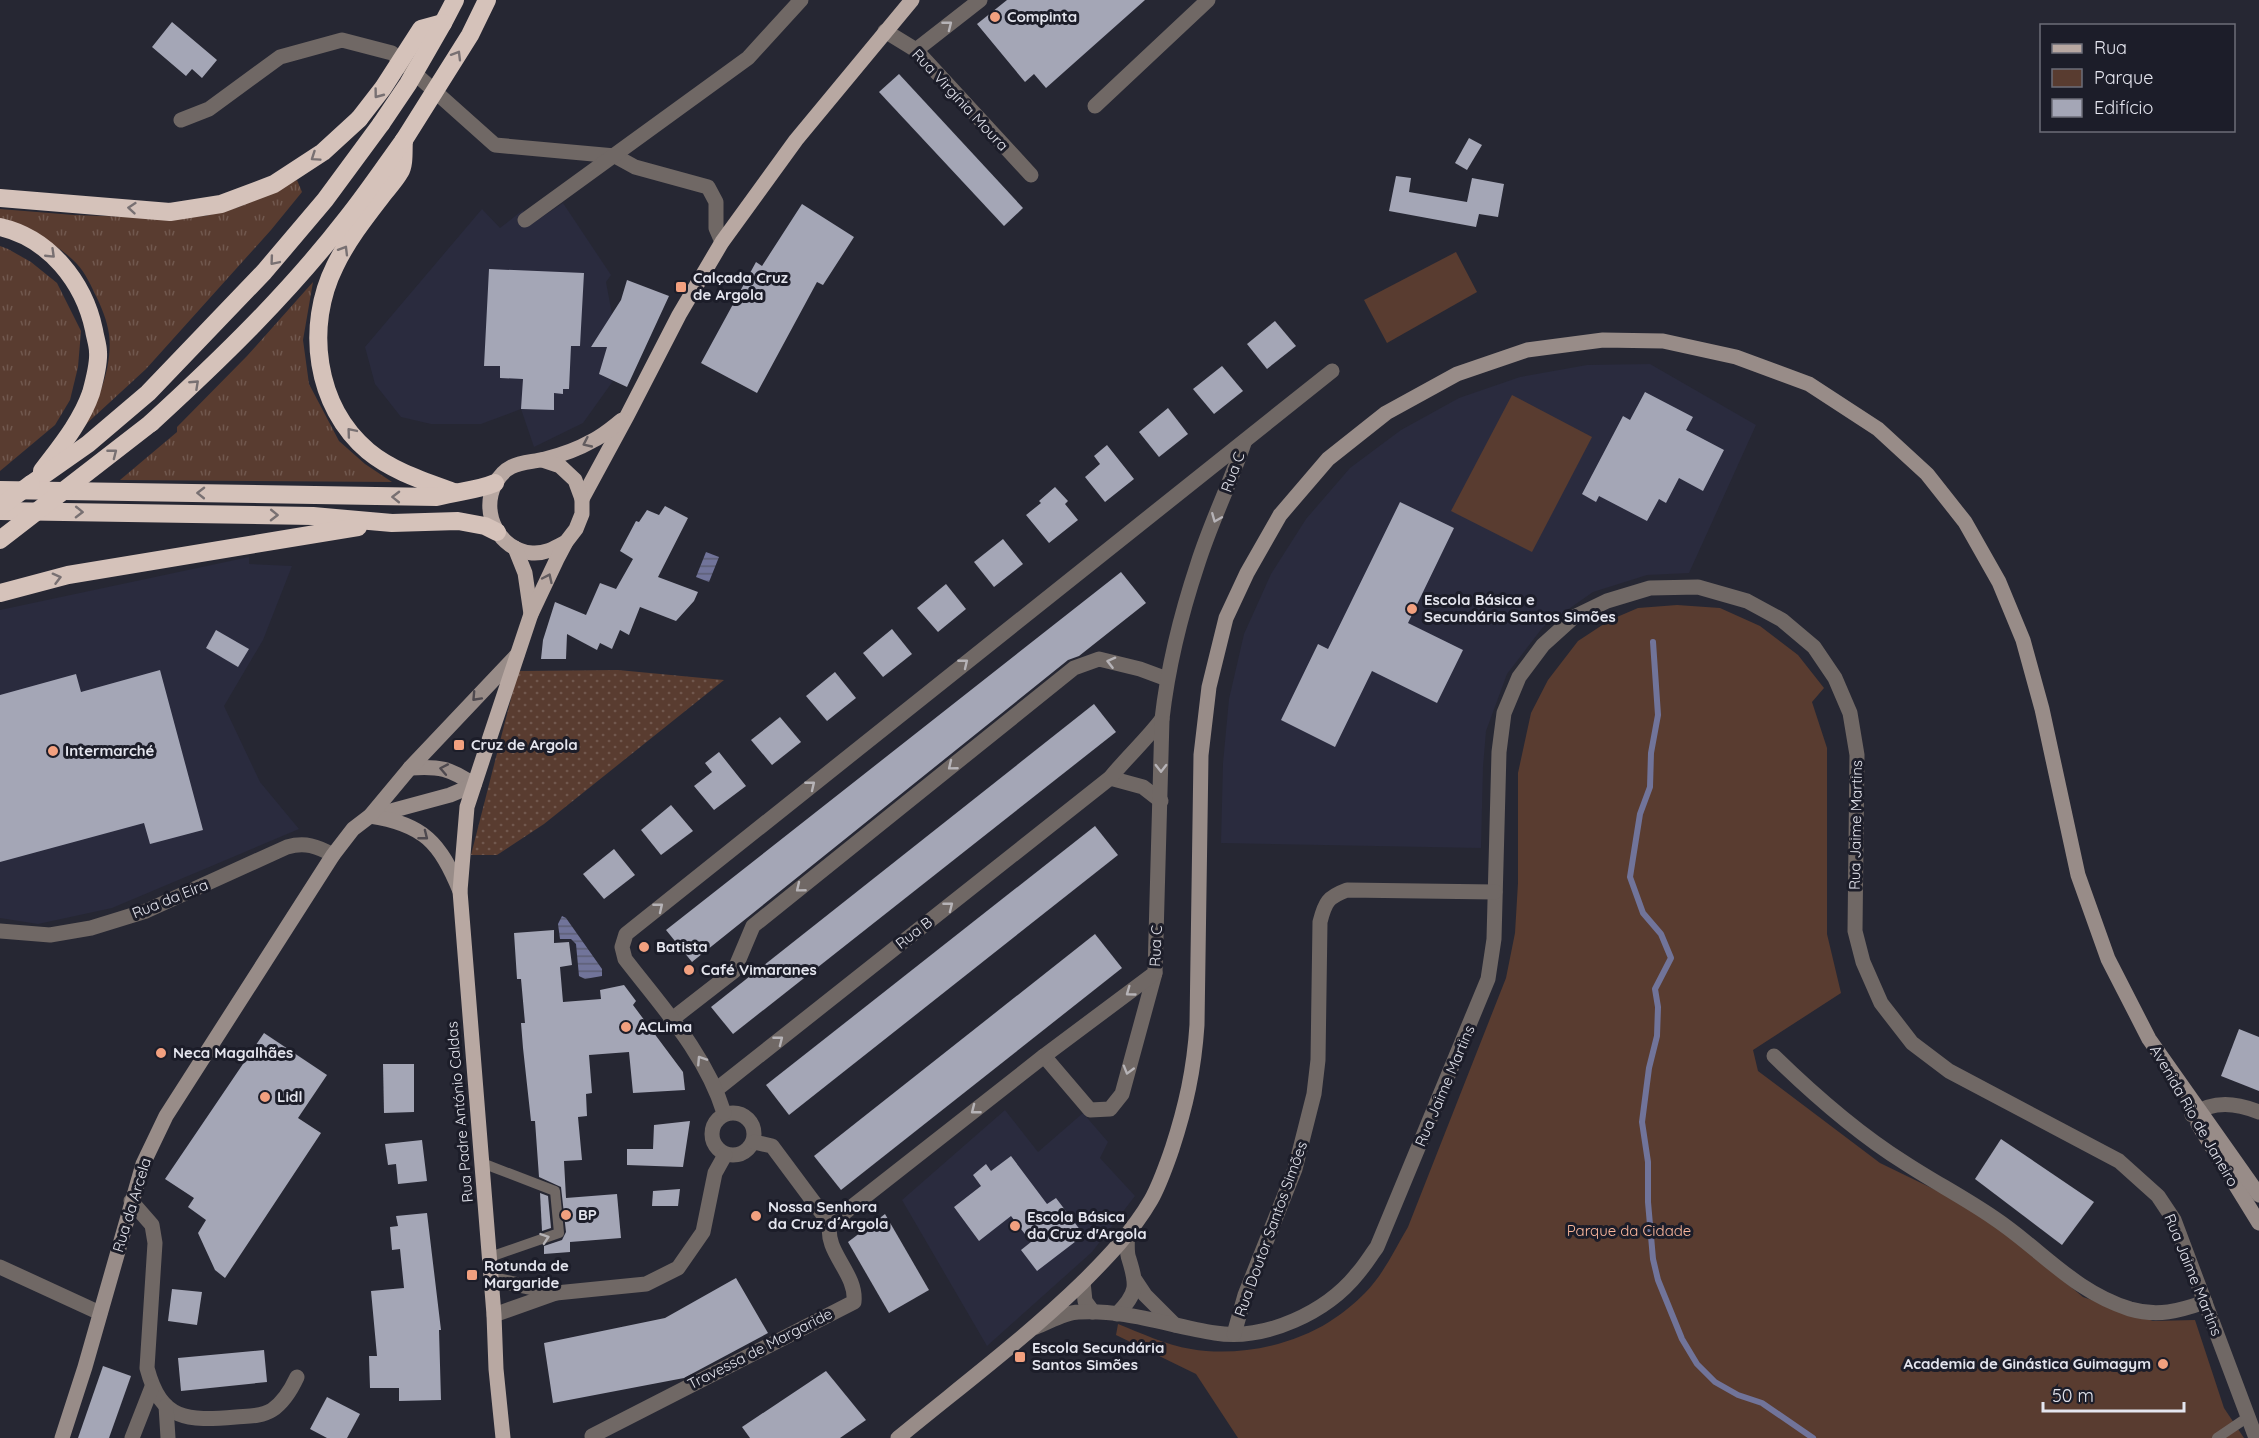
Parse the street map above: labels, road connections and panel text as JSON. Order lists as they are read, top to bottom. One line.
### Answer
{"streets":{"main road":["Rua Padre António Caldas"],"street":["Rua Virgínia Moura","Rua C","Rua Jaime Martins","Rua da Eira","Rua B","Avenida Rio de Janeiro","Rua da Arcela","Rua Doutor Santos Simões","Travessa de Margaride"]},"crossings":[["Rua C","Rua B"],["Rua C","Travessa de Margaride"],["Rua Jaime Martins","Avenida Rio de Janeiro"],["Rua Jaime Martins","Rua Doutor Santos Simões"],["Rua da Eira","Rua da Arcela"],["Rua Padre António Caldas","Rua da Arcela"]],"one_way":["Rua C"],"parks":["Parque da Cidade"],"places":{"other":["Compinta","Escola Básica e Secundária Santos Simões","Intermarché","Batista","Café Vimaranes","ACLima","Neca Magalhães","Lidl","BP","Nossa Senhora da Cruz d´Argola","Escola Básica da Cruz d'Argola","Academia de Ginástica Guimagym"],"transit":["Calçada Cruz de Argola","Cruz de Argola","Rotunda de Margaride","Escola Secundária Santos Simões"]},"legend":["Rua","Parque","Edifício"],"scale_bar":"50 m"}
